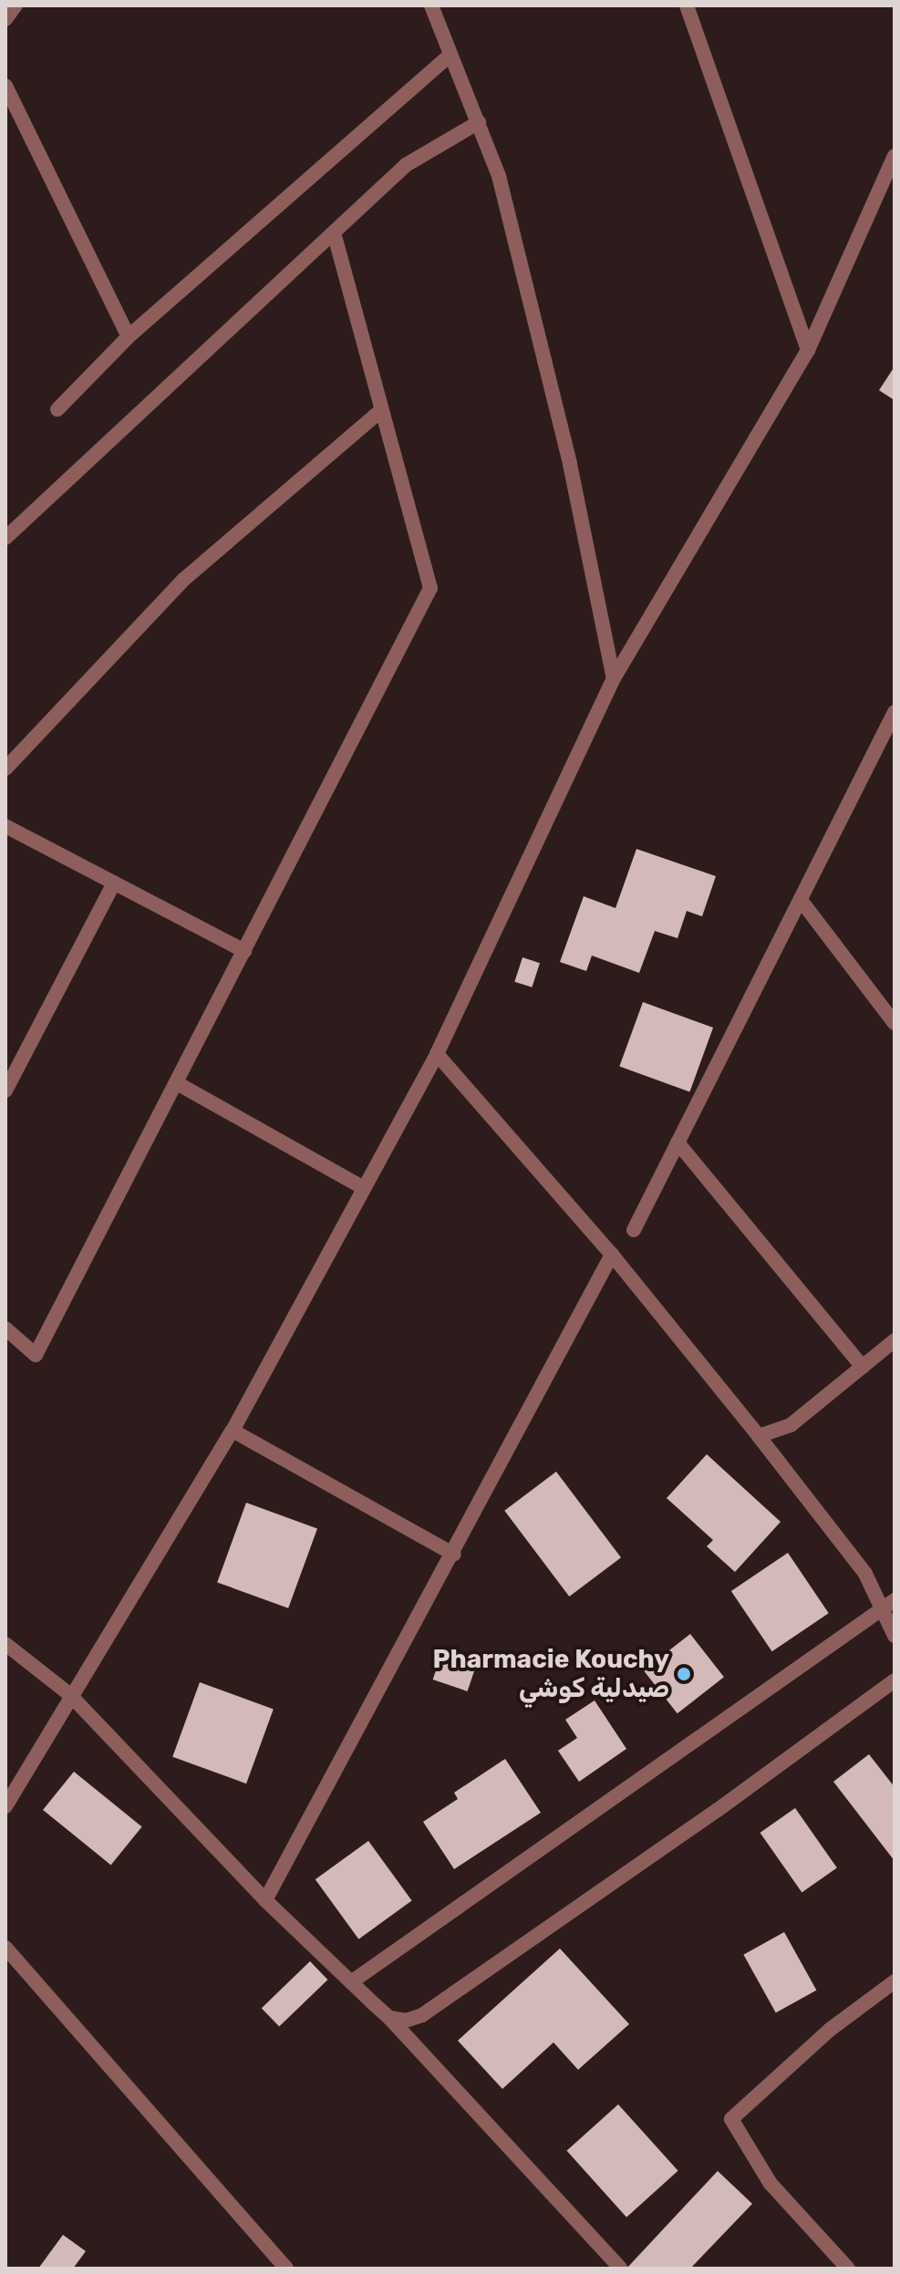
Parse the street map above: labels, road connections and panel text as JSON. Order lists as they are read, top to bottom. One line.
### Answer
{"places":["Pharmacie Kouchy صيدلية كوشي"]}
